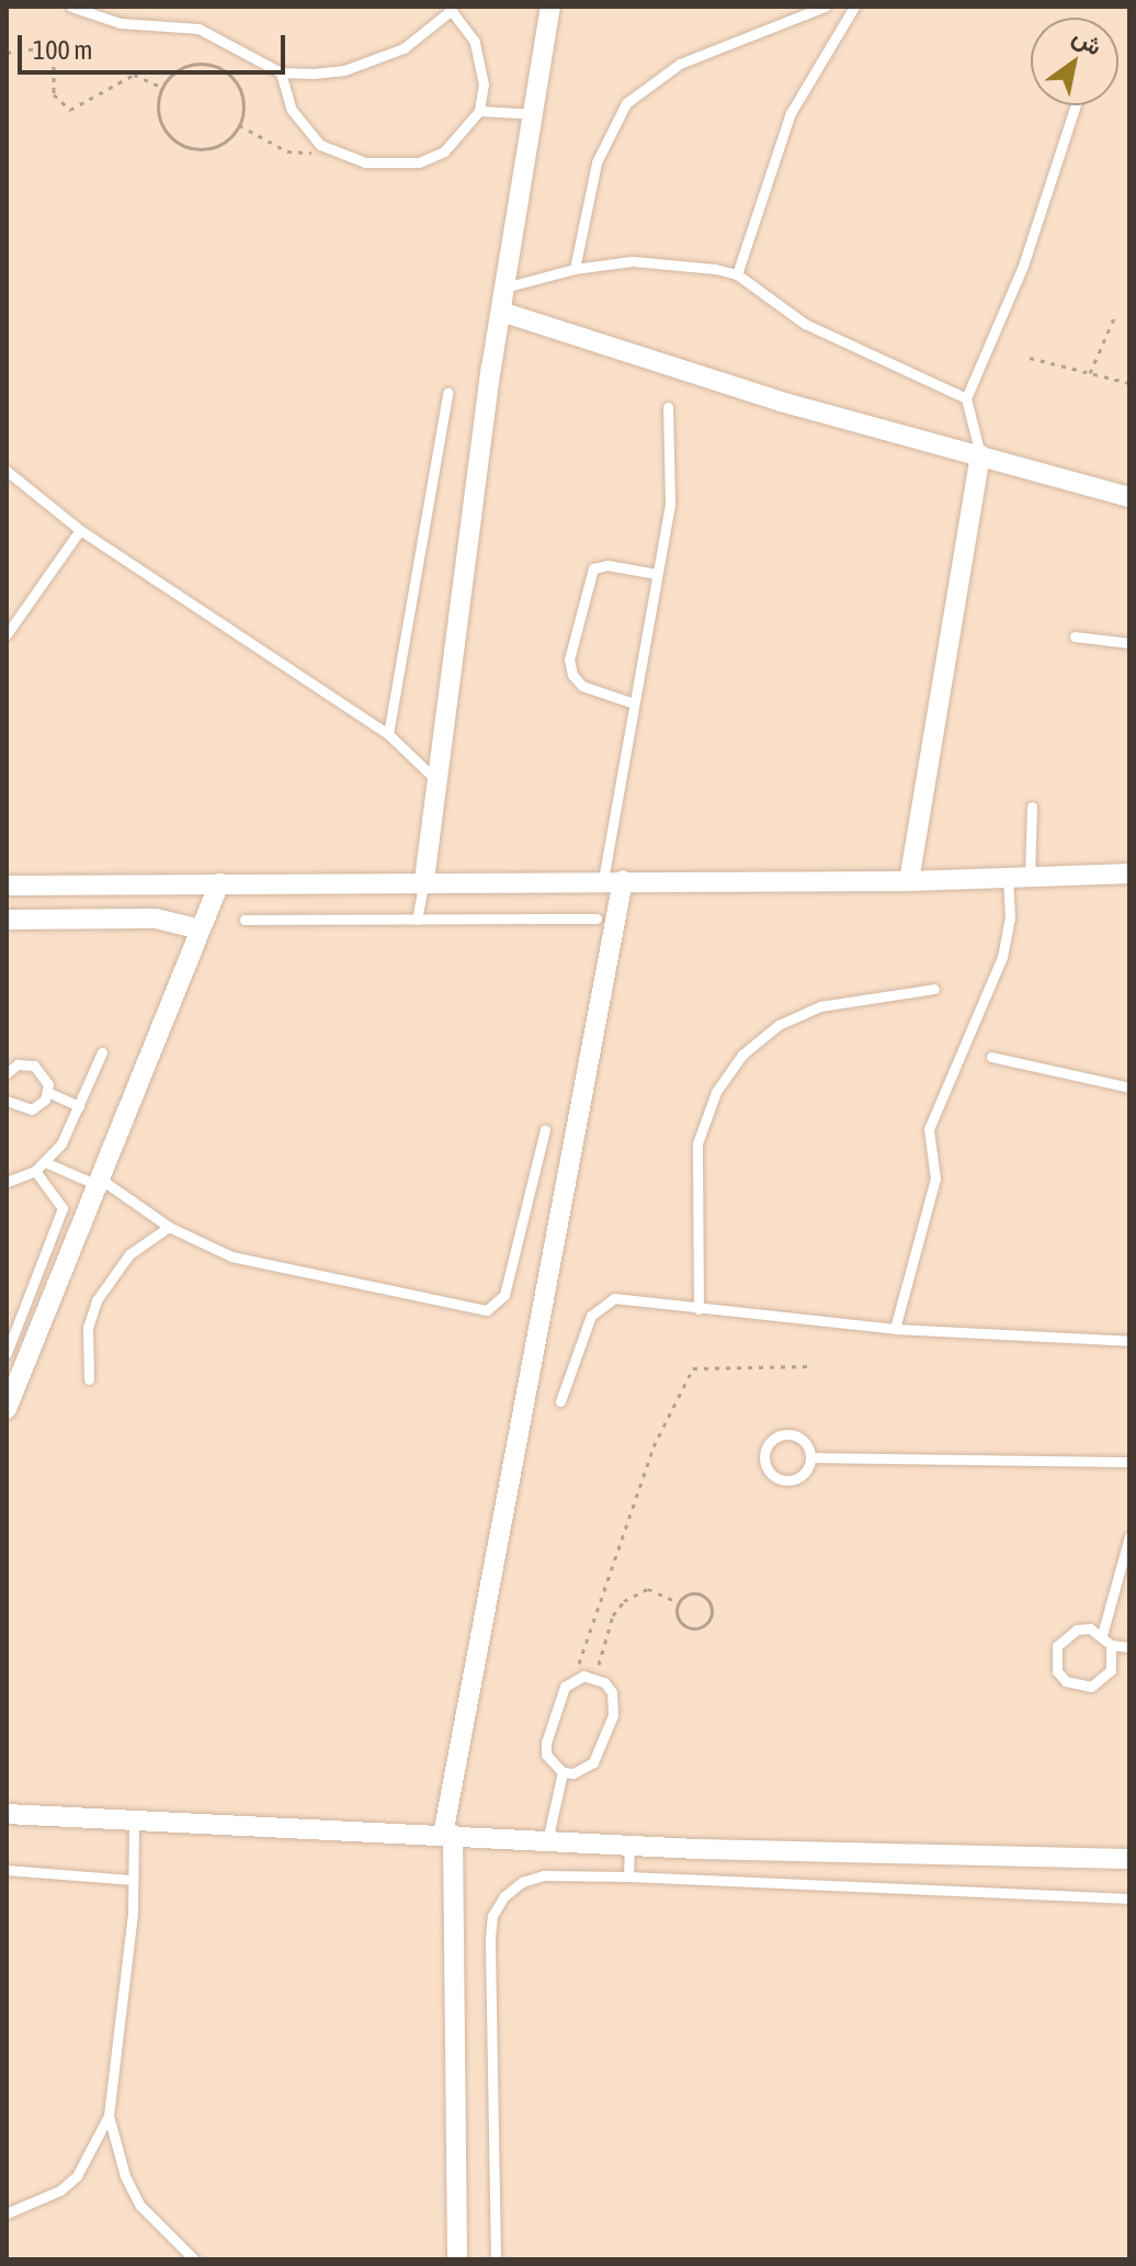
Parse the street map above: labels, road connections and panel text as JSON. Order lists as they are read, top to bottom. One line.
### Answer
{"scale_bar":"100 m","north":"top right"}
